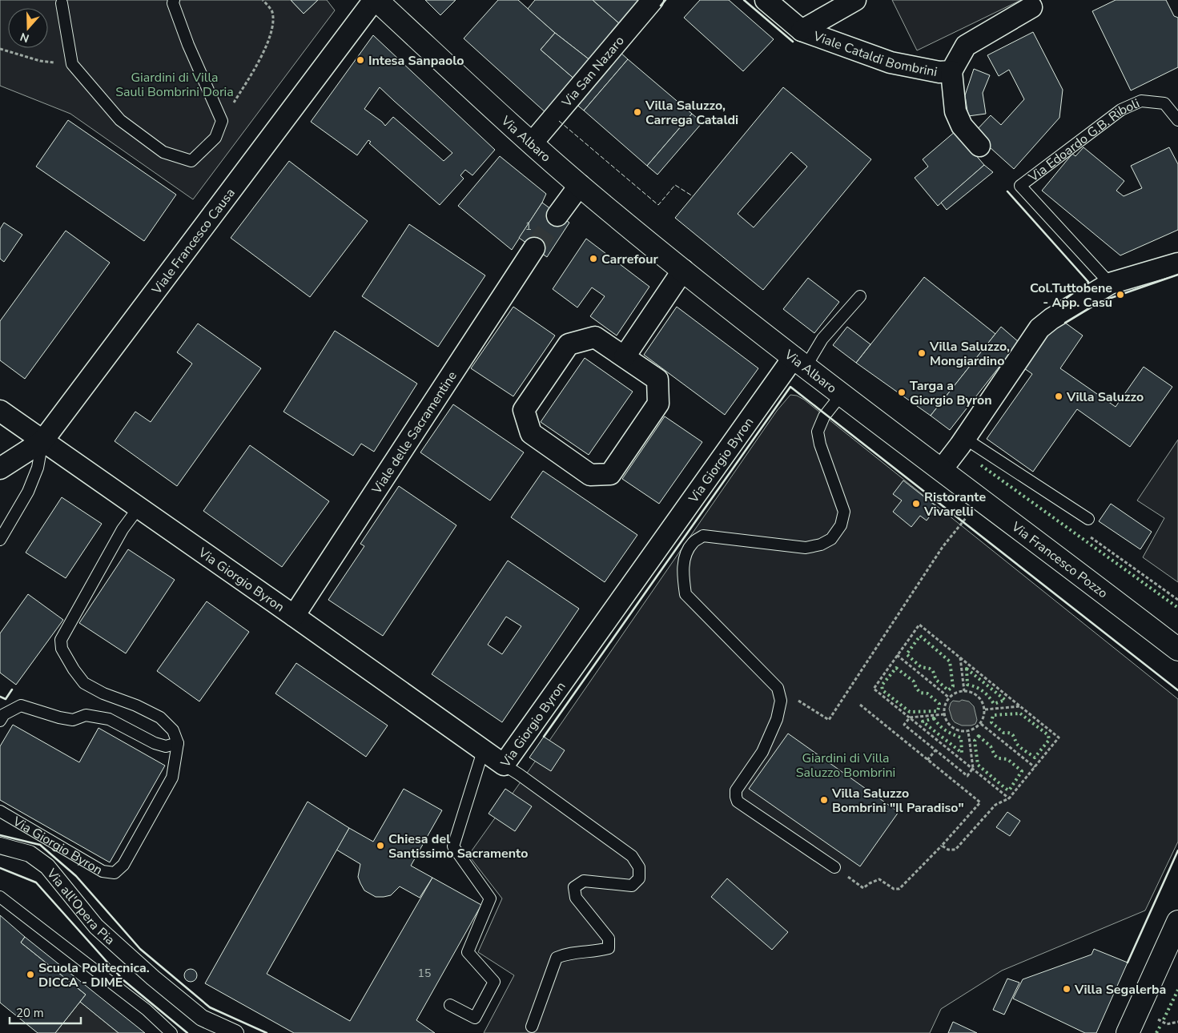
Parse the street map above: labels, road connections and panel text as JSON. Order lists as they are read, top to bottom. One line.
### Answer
{"streets":{"main road":["Via Albaro","Via Francesco Pozzo"],"street":["Viale Cataldi Bombrini","Via San Nazaro","Viale Francesco Causa","Viale delle Sacramentine","Via Giorgio Byron","Via all'Opera Pia"],"lane":["Via Edoardo G.B. Riboli"]},"crossings":[["Via San Nazaro","Via Albaro"],["Via Albaro","Viale Francesco Causa"],["Via Albaro","Via Giorgio Byron"],["Via Albaro","Via Francesco Pozzo"],["Viale Francesco Causa","Via Giorgio Byron"],["Viale delle Sacramentine","Via Giorgio Byron"]],"parks":["Giardini di Villa Sauli Bombrini Doria","Giardini di Villa Saluzzo Bombrini"],"places":["Intesa Sanpaolo","Villa Saluzzo, Carrega Cataldi","Carrefour","Col.Tuttobene - App. Casu","Villa Saluzzo, Mongiardino","Targa a Giorgio Byron","Villa Saluzzo","Ristorante Vivarelli","Villa Saluzzo Bombrini \"Il Paradiso\"","Chiesa del Santissimo Sacramento","Scuola Politecnica. DICCA - DIME","Villa Segalerba"],"house_numbers":["1","15"],"scale_bar":"20 m","north":"bottom"}
